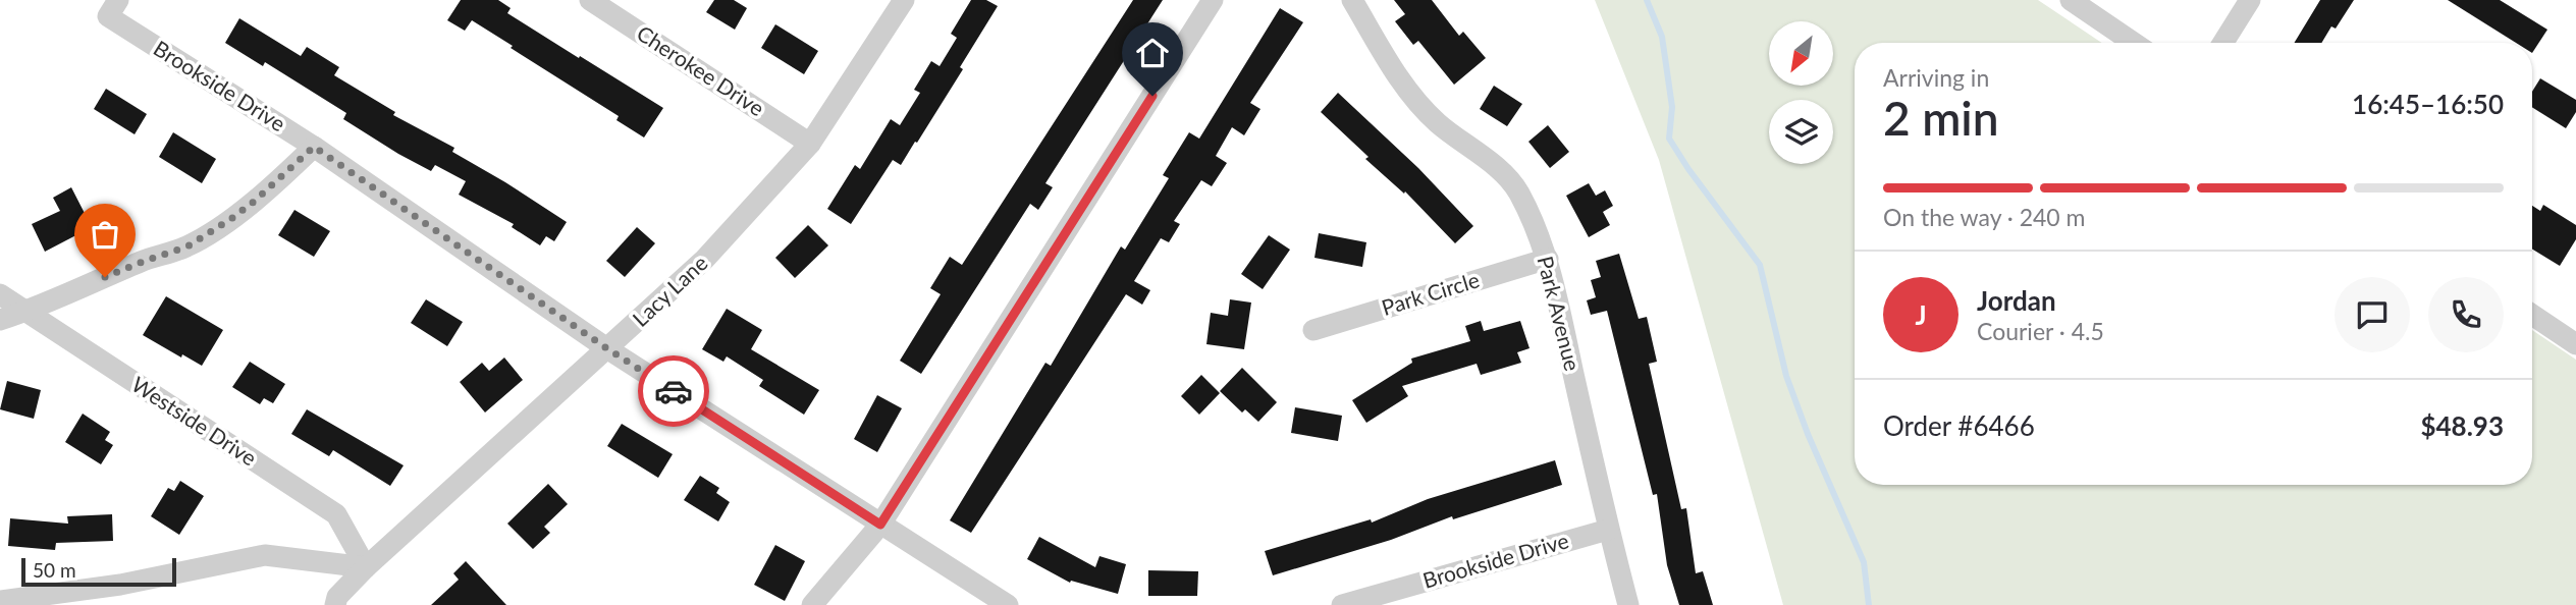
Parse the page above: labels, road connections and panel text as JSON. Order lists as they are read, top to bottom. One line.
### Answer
{"streets":{"street":["Cherokee Drive","Brookside Drive","Lacy Lane","Park Circle","Park Avenue","Westside Drive"]},"crossings":[["Cherokee Drive","Lacy Lane"],["Brookside Drive","Lacy Lane"],["Brookside Drive","Park Avenue"],["Lacy Lane","Westside Drive"],["Park Circle","Park Avenue"]],"scale_bar":"50 m","north":"bottom left","page":{"heading":["2 min","Arriving in","16:45–16:50"],"panel":["Jordan","Courier · 4.5","Order #6466","$48.93"],"bar":"On the way · 240 m","round":"J","scale":"50 m"}}
